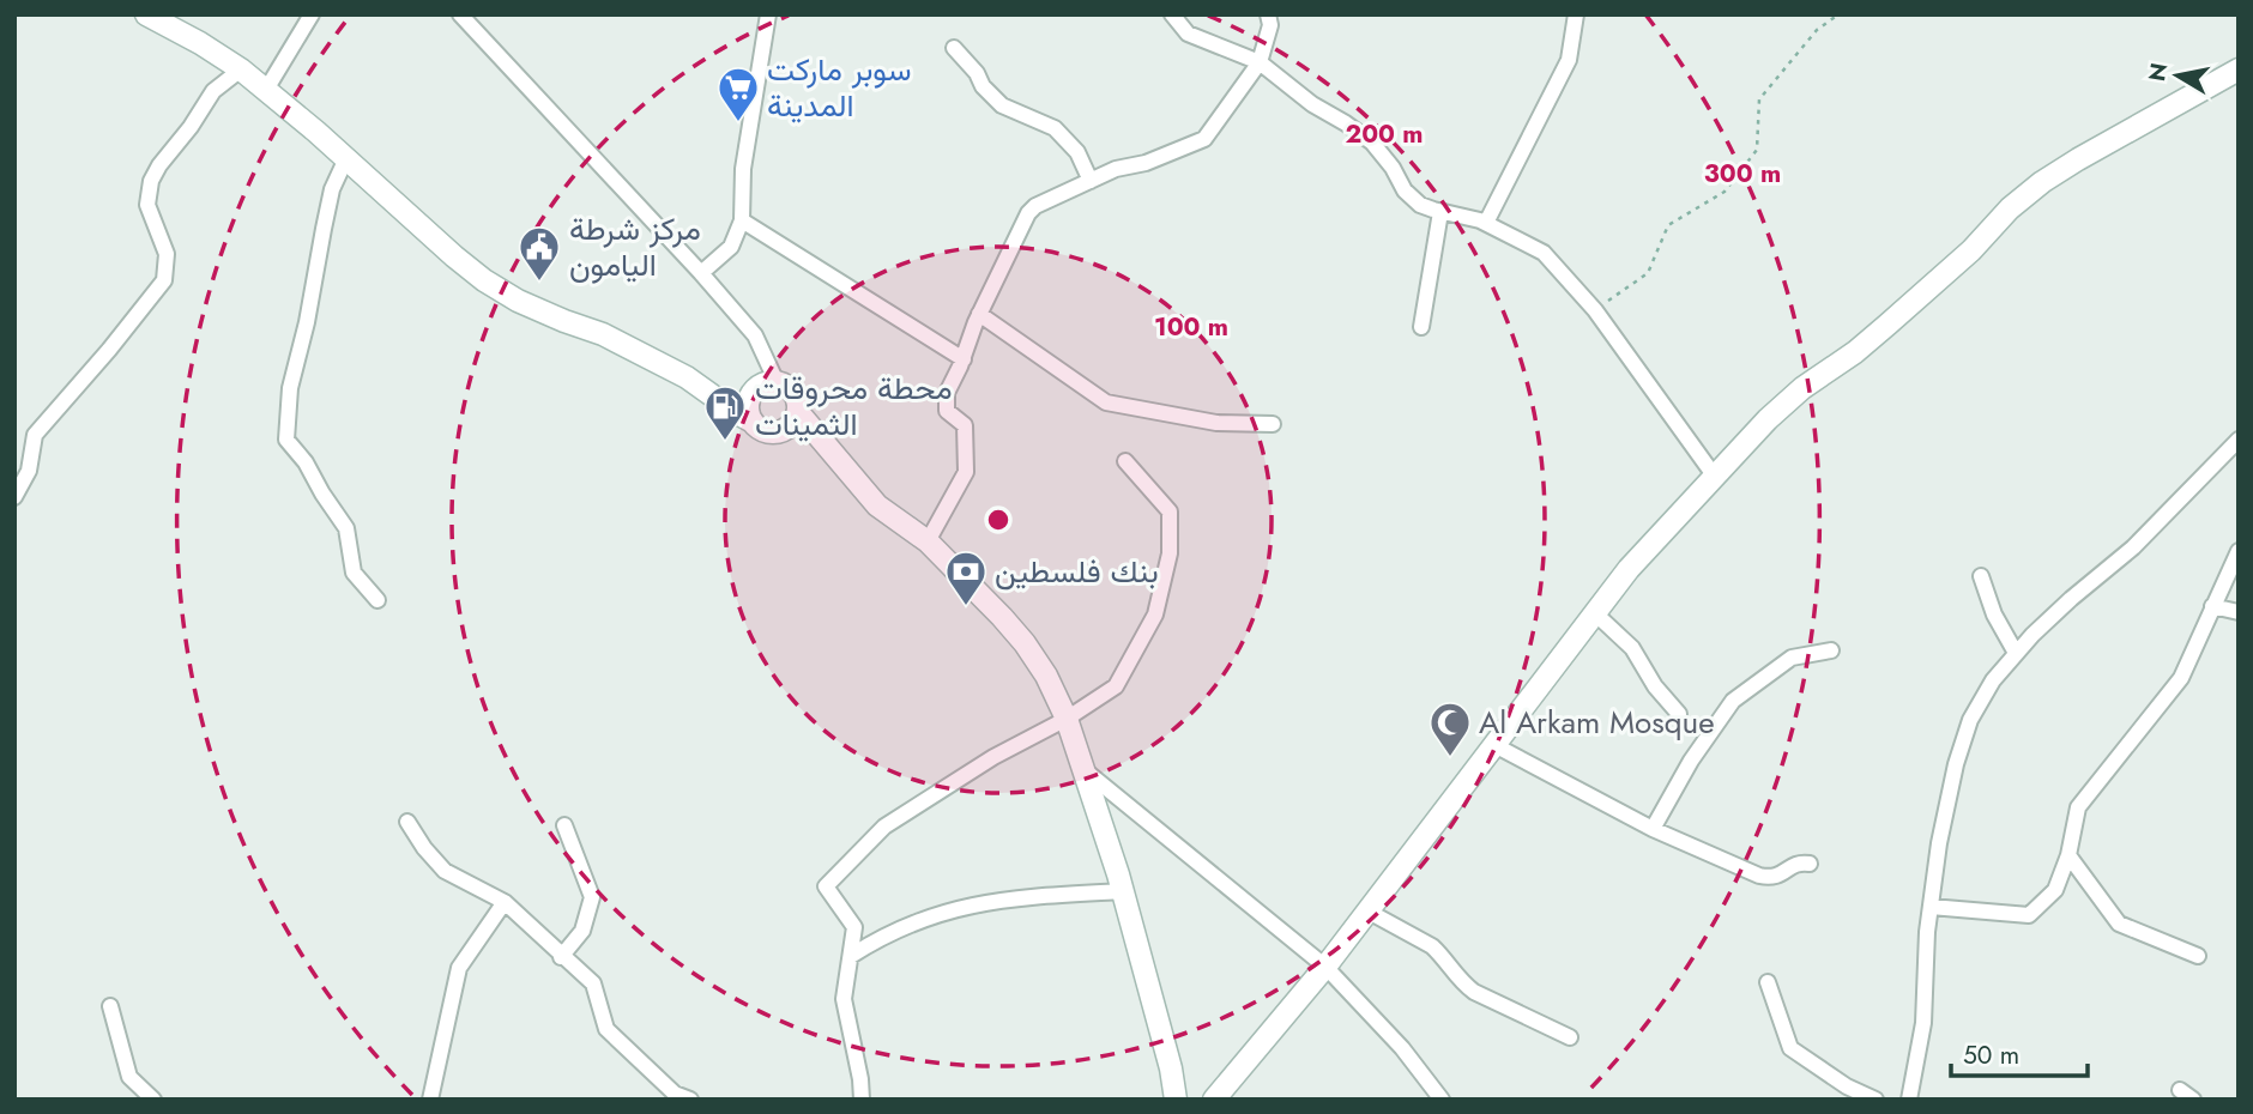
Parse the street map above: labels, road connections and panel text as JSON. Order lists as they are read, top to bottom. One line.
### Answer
{"places":{"supermarket":["سوبر ماركت المدينة"],"public building":["مركز شرطة اليامون"],"fuel station":["محطة محروقات الثمينات"],"bank":["بنك فلسطين"],"mosque":["Al Arkam Mosque"]},"scale_bar":"50 m","north":"left","rings":["200 m","300 m","100 m"]}
